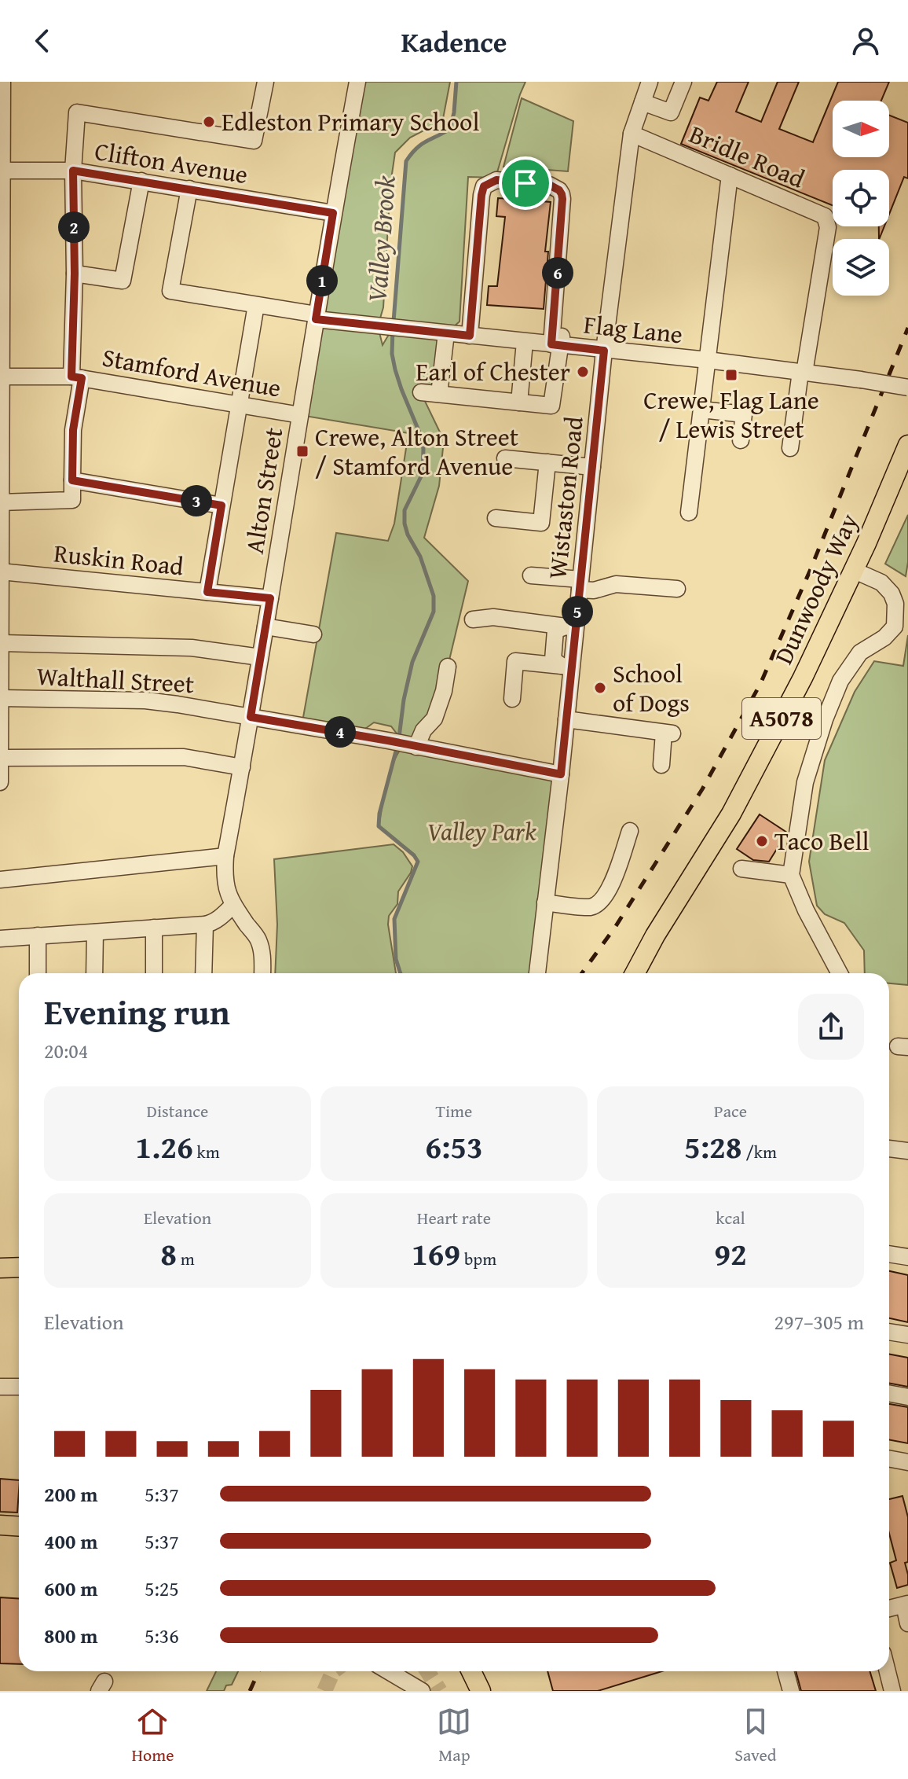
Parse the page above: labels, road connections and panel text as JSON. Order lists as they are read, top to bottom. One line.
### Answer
{"streets":{"main road":["Dunwoody Way","A5078"],"street":["Bridle Road","Clifton Avenue","Flag Lane","Stamford Avenue","Alton Street","Wistaston Road","Ruskin Road","Walthall Street"]},"crossings":[["Bridle Road","Flag Lane"],["Bridle Road","Wistaston Road"],["Clifton Avenue","Flag Lane"],["Clifton Avenue","Alton Street"],["Flag Lane","Alton Street"],["Flag Lane","Wistaston Road"],["Stamford Avenue","Alton Street"],["Alton Street","Ruskin Road"],["Alton Street","Walthall Street"],["Wistaston Road","Walthall Street"]],"water":["Valley Brook"],"parks":["Valley Park"],"places":{"other":["Edleston Primary School","Earl of Chester","School of Dogs","Taco Bell"],"transit":["Crewe, Flag Lane / Lewis Street","Crewe, Alton Street / Stamford Avenue"]},"north":"right","page":{"header":"Kadence","pins":["2","6","1","3","5","4"],"heading":["Evening run","20:04"],"stats":[["Distance","1.26 km"],["Time","6:53"],["Pace","5:28 /km"],["Elevation","8 m"],["Heart rate","169 bpm"],["kcal","92"]],"chart":["Elevation","297–305 m"],"list":[{"name":"200 m","note":"5:37"},{"name":"400 m","note":"5:37"},{"name":"600 m","note":"5:25"},{"name":"800 m","note":"5:36"}],"tabs":["Home","Map","Saved"]}}
